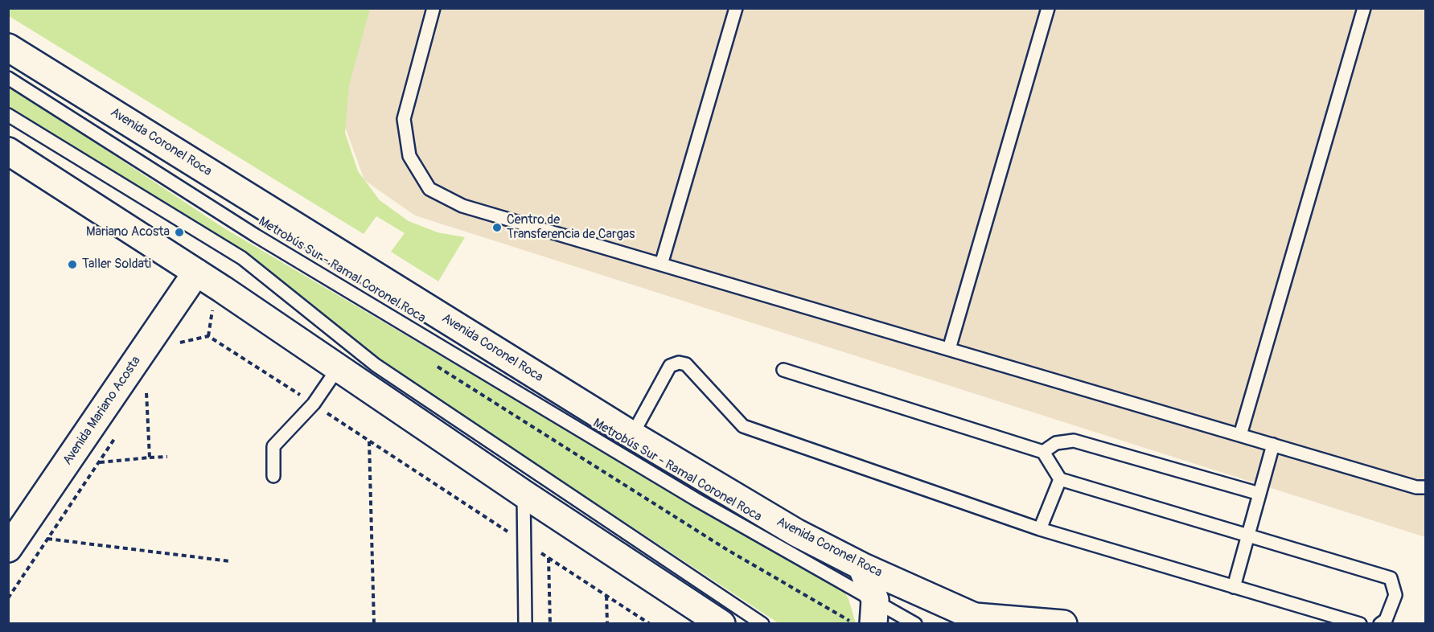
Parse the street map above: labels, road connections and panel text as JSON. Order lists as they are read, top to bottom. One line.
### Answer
{"streets":{"main road":["Avenida Coronel Roca","Avenida Mariano Acosta"],"lane":["Metrobús Sur - Ramal Coronel Roca"]},"places":["Centro de Transferencia de Cargas","Mariano Acosta","Taller Soldati"]}
